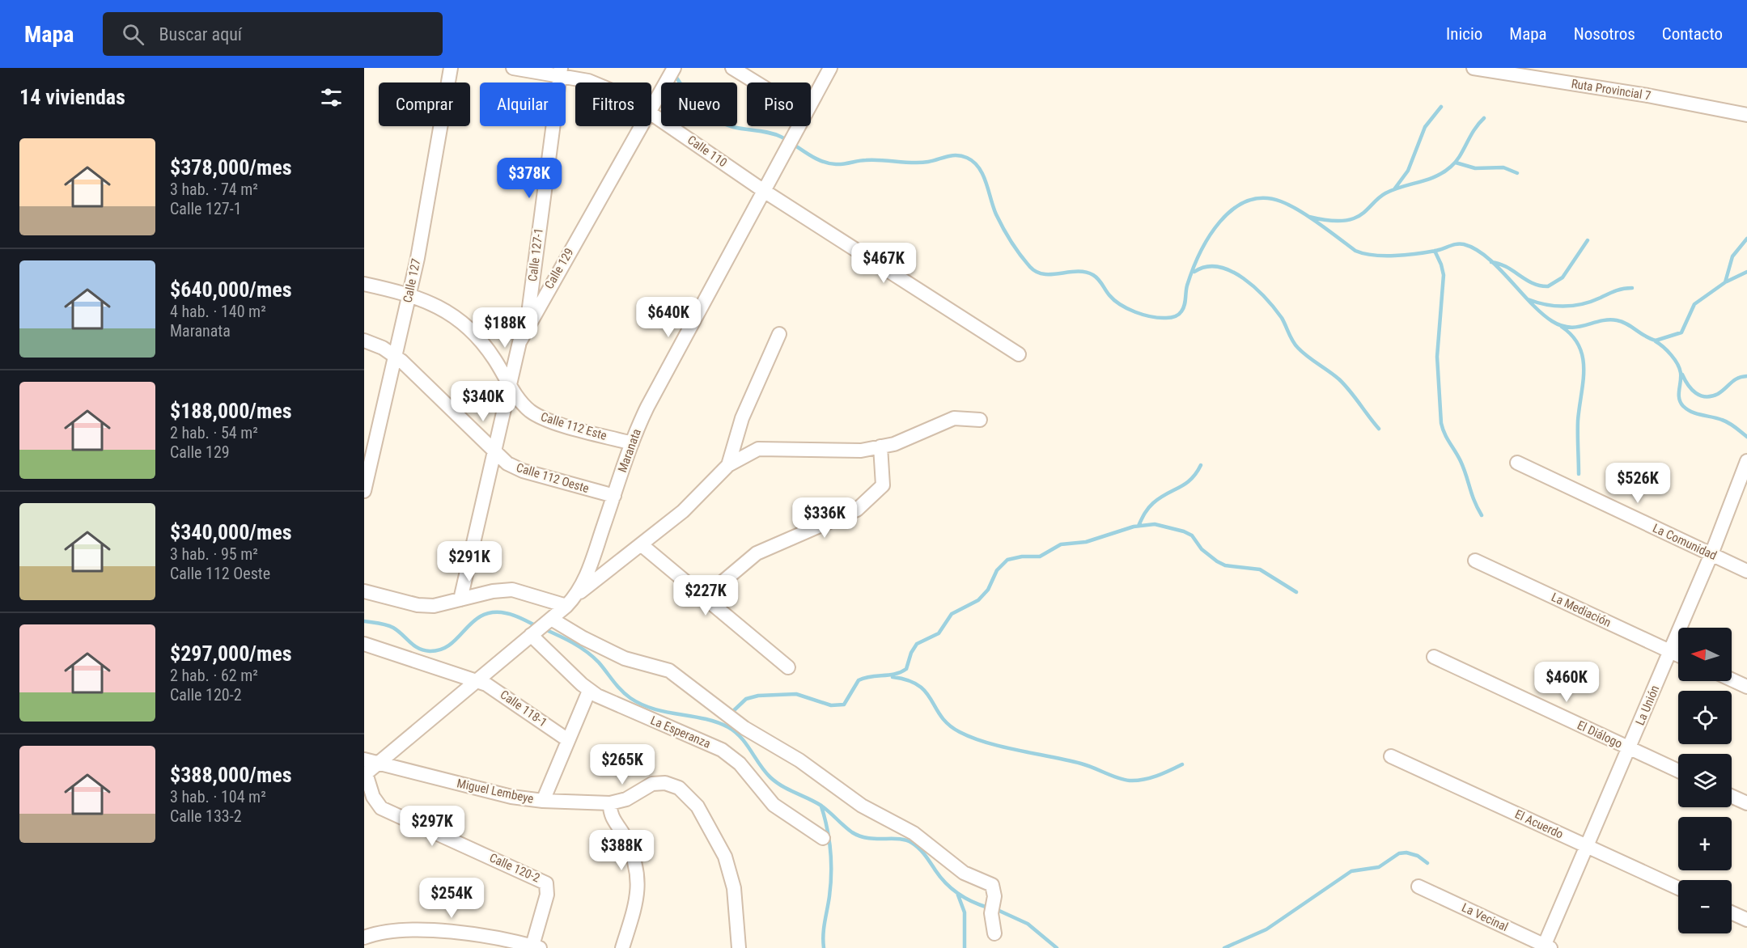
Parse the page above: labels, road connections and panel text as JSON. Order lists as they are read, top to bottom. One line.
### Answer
{"streets":{"street":["Ruta Provincial 7","Calle 110","Calle 127-1","Calle 129","Calle 127","Calle 112 Este","Maranata","Calle 112 Oeste","La Comunidad","La Mediación","La Unión","Calle 118-1","La Esperanza","El Diálogo","Miguel Lembeye","El Acuerdo","Calle 120-2","La Vecinal"]},"crossings":[["Calle 110","Calle 127-1"],["Calle 110","Maranata"],["Calle 127-1","Calle 129"],["Calle 129","Calle 112 Este"],["Calle 129","Calle 112 Oeste"],["Calle 127","Calle 112 Este"],["Calle 127","Calle 112 Oeste"],["Calle 112 Este","Maranata"],["Maranata","Calle 112 Oeste"],["Maranata","Calle 118-1"],["Maranata","La Esperanza"],["Maranata","Miguel Lembeye"],["Maranata","Calle 120-2"],["La Comunidad","La Unión"],["La Mediación","La Unión"],["La Unión","El Diálogo"],["La Unión","El Acuerdo"],["La Unión","La Vecinal"]],"north":"left","page":{"header":"Mapa","search":"Buscar aquí","nav":["Inicio","Mapa","Nosotros","Contacto"],"heading":"14 viviendas","chip":["Comprar","Alquilar","Filtros","Nuevo","Piso"],"list":[{"name":"$378,000/mes","note":"3 hab. · 74 m² · Calle 127-1"},{"name":"$640,000/mes","note":"4 hab. · 140 m² · Maranata"},{"name":"$188,000/mes","note":"2 hab. · 54 m² · Calle 129"},{"name":"$340,000/mes","note":"3 hab. · 95 m² · Calle 112 Oeste"},{"name":"$297,000/mes","note":"2 hab. · 62 m² · Calle 120-2"},{"name":"$388,000/mes","note":"3 hab. · 104 m² · Calle 133-2"}],"price":["$378K","$467K","$640K","$188K","$340K","$526K","$336K","$291K","$227K","$460K","$265K","$297K","$388K","$254K"],"map_buttons":["+","−"]}}
